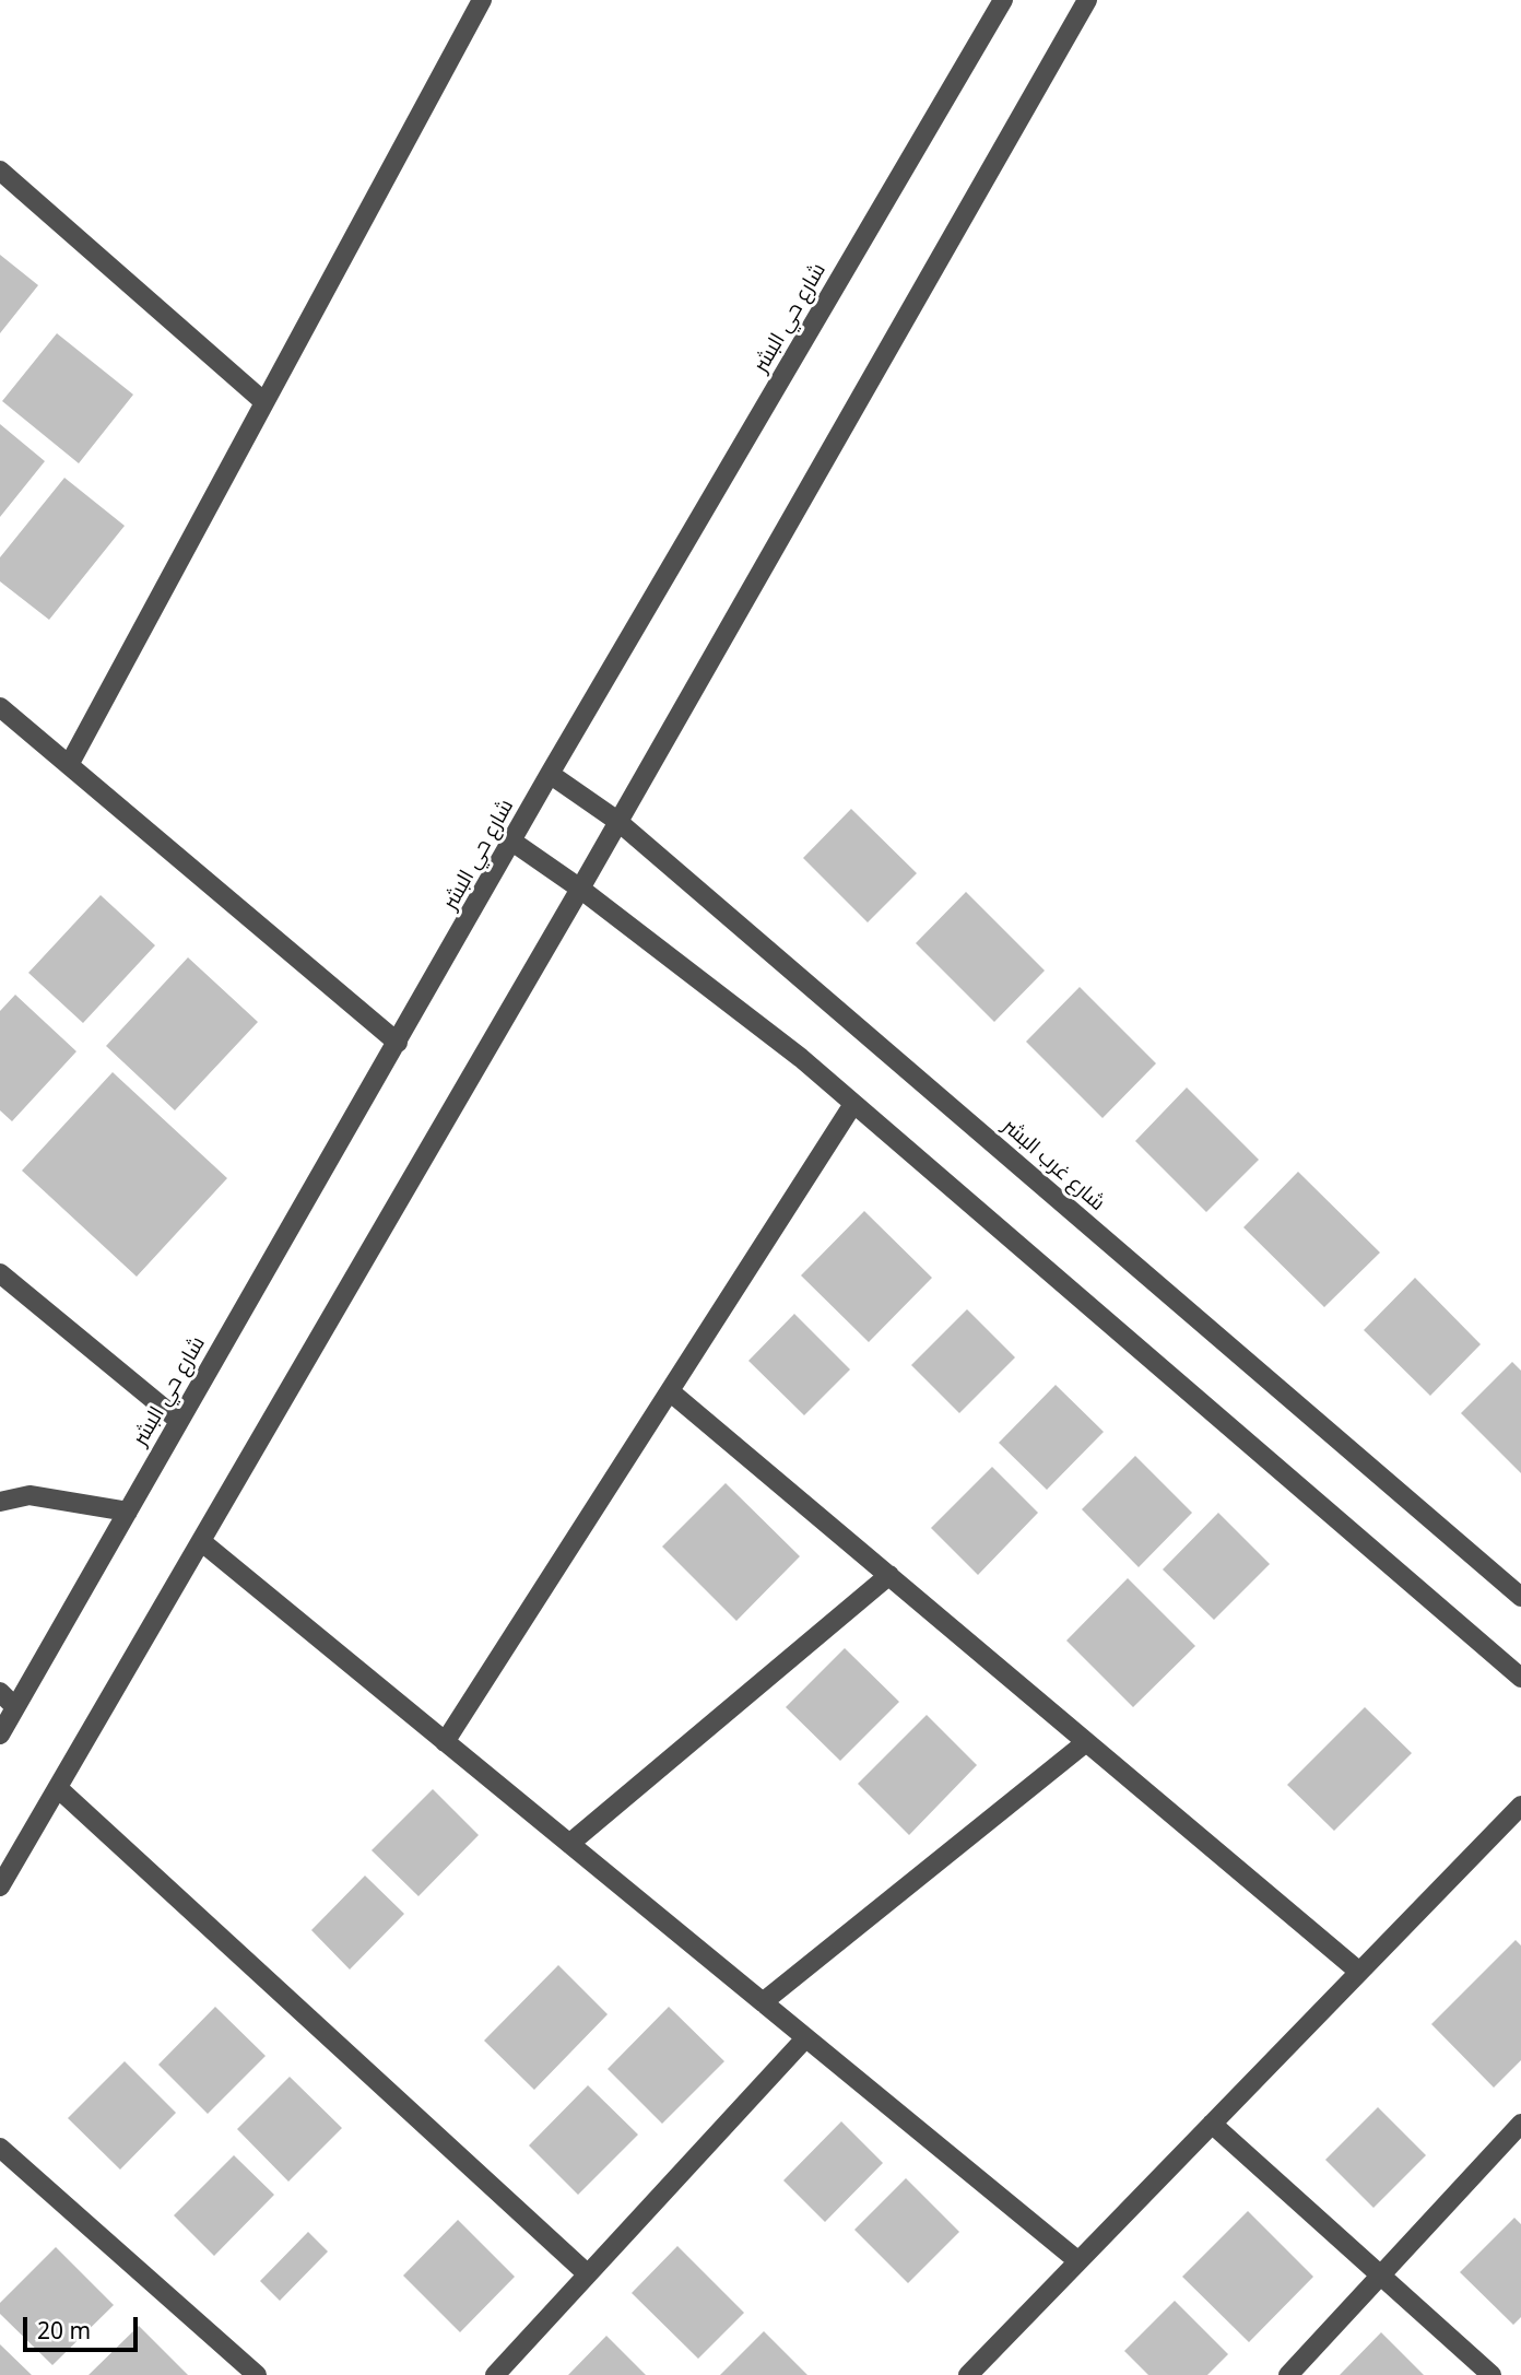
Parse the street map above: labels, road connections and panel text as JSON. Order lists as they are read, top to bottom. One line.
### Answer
{"streets":{"street":["شارع حي البشر","شارع غرب البشر"]},"crossings":[["شارع حي البشر","شارع غرب البشر"]],"scale_bar":"20 m"}
